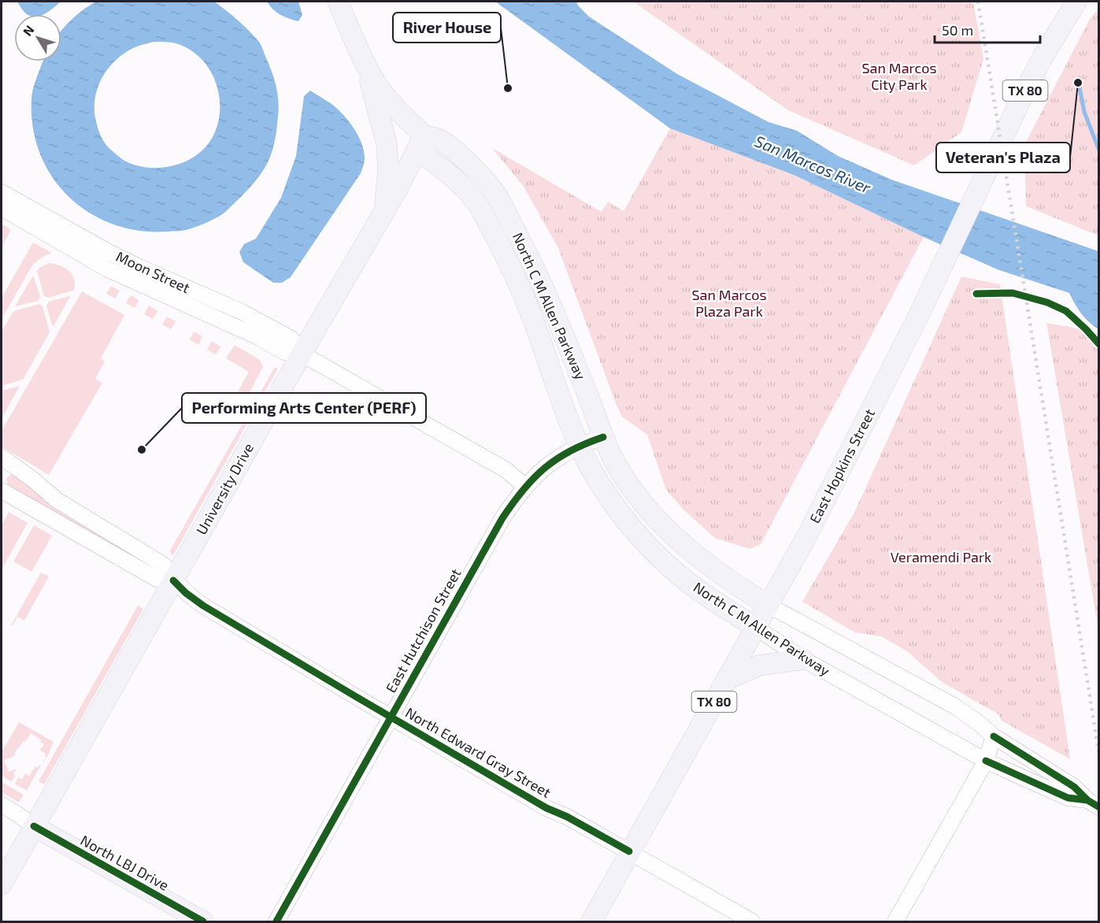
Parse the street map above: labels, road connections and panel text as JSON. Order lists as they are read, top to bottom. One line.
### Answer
{"streets":{"main road":["TX 80","North C M Allen Parkway","East Hopkins Street","University Drive","North LBJ Drive"],"street":["Moon Street","East Hutchison Street","North Edward Gray Street"]},"crossings":[["Moon Street","University Drive"],["Moon Street","East Hutchison Street"],["North C M Allen Parkway","East Hopkins Street"],["North C M Allen Parkway","University Drive"],["North C M Allen Parkway","East Hutchison Street"],["East Hopkins Street","North Edward Gray Street"],["University Drive","North Edward Gray Street"],["University Drive","North LBJ Drive"],["East Hutchison Street","North Edward Gray Street"]],"water":["San Marcos River"],"parks":["San Marcos City Park","San Marcos Plaza Park","Veramendi Park"],"places":["Veteran's Plaza","River House","Performing Arts Center (PERF)"],"scale_bar":"50 m","north":"top left"}
